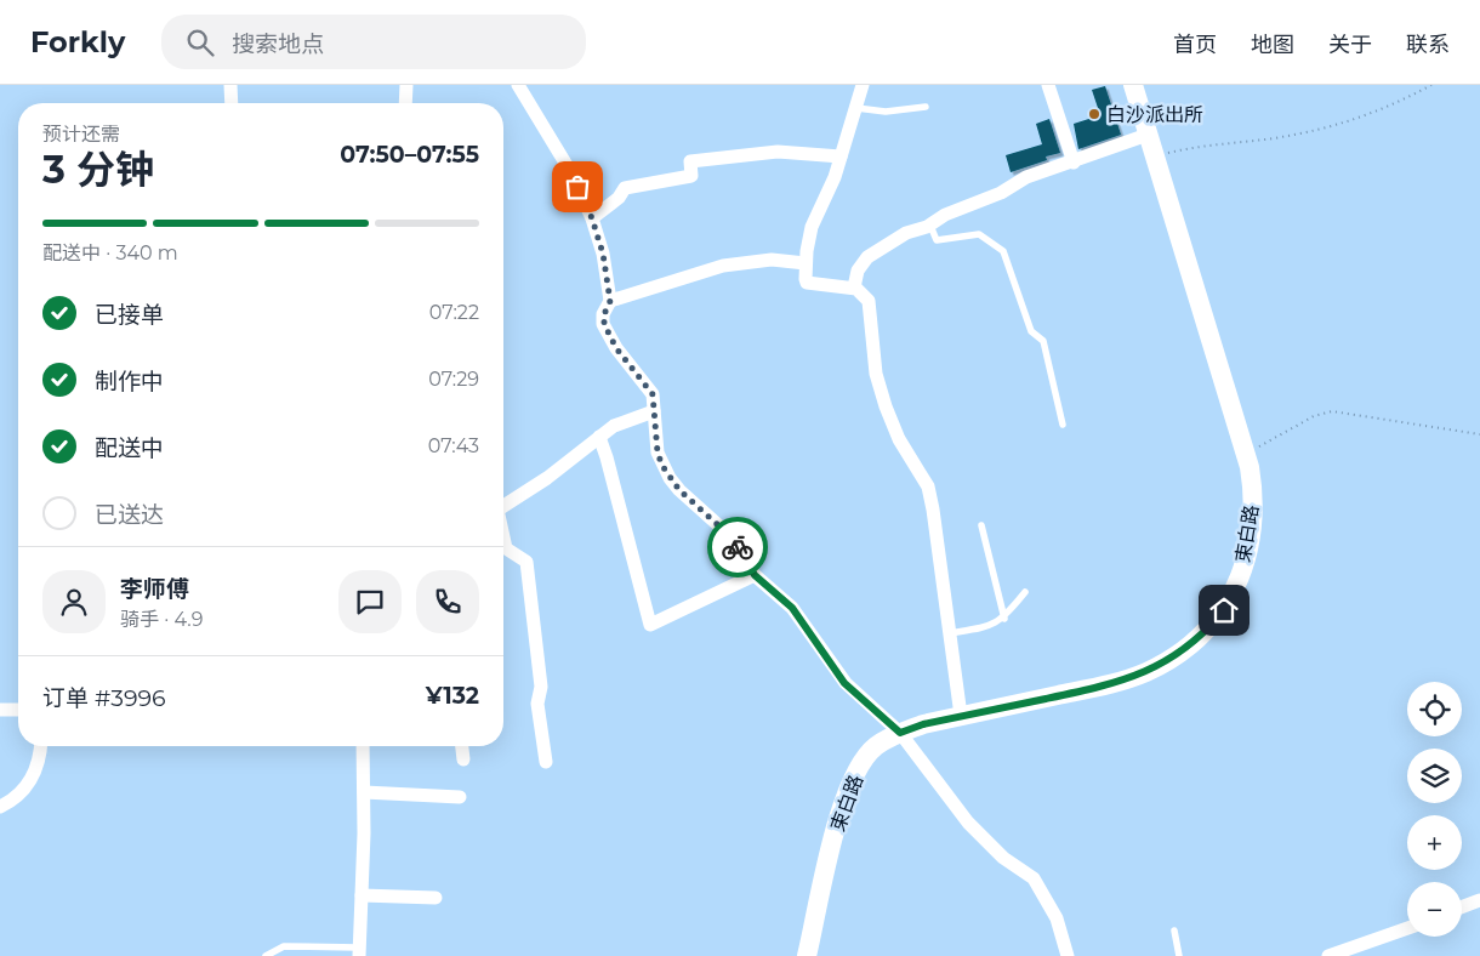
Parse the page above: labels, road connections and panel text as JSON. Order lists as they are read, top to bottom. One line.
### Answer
{"streets":{"main road":["束白路"]},"places":["白沙派出所"],"page":{"header":"Forkly","search":"搜索地点","nav":["首页","地图","关于","联系"],"heading":["3 分钟","预计还需","07:50–07:55"],"panel":["李师傅","骑手 · 4.9","订单 #3996","¥132"],"bar":"配送中 · 340 m","list":[["已接单","07:22"],["制作中","07:29"],["配送中","07:43"],"已送达"],"map_buttons":["+","−"]}}
